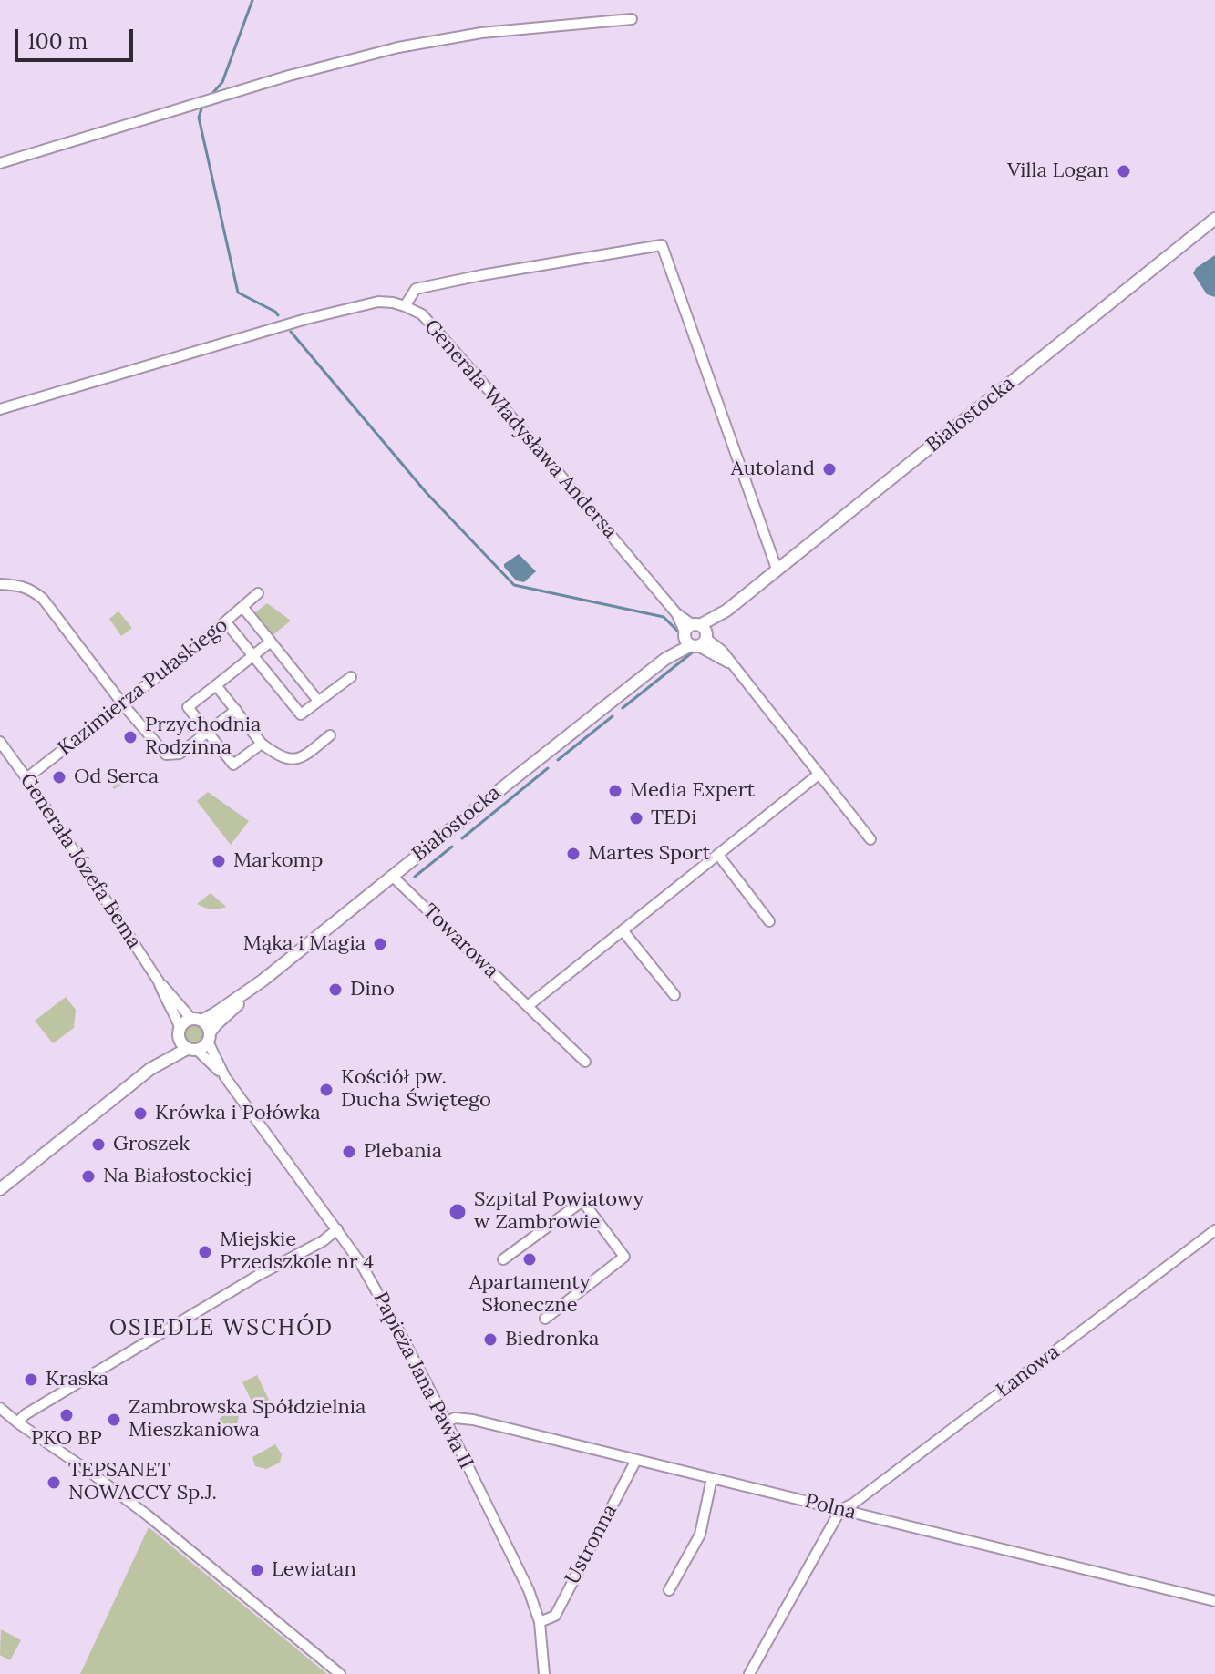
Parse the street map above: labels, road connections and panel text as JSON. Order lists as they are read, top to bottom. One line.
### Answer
{"streets":{"main road":["Białostocka"],"street":["Generała Władysława Andersa","Kazimierza Pułaskiego","Generała Józefa Bema","Towarowa","Łanowa","Papieża Jana Pawła II","Polna","Ustronna"]},"crossings":[["Białostocka","Generała Władysława Andersa"],["Białostocka","Generała Józefa Bema"],["Białostocka","Towarowa"],["Białostocka","Papieża Jana Pawła II"],["Kazimierza Pułaskiego","Generała Józefa Bema"],["Generała Józefa Bema","Papieża Jana Pawła II"],["Łanowa","Polna"],["Papieża Jana Pawła II","Polna"],["Papieża Jana Pawła II","Ustronna"],["Polna","Ustronna"]],"districts":["OSIEDLE WSCHÓD"],"places":["Villa Logan","Autoland","Przychodnia Rodzinna","Od Serca","Media Expert","TEDi","Martes Sport","Markomp","Mąka i Magia","Dino","Kościół pw. Ducha Świętego","Krówka i Połówka","Groszek","Plebania","Na Białostockiej","Szpital Powiatowy w Zambrowie","Miejskie Przedszkole nr 4","Apartamenty Słoneczne","Biedronka","Kraska","PKO BP","Zambrowska Spółdzielnia Mieszkaniowa","TEPSANET NOWACCY Sp.J.","Lewiatan"],"scale_bar":"100 m"}
